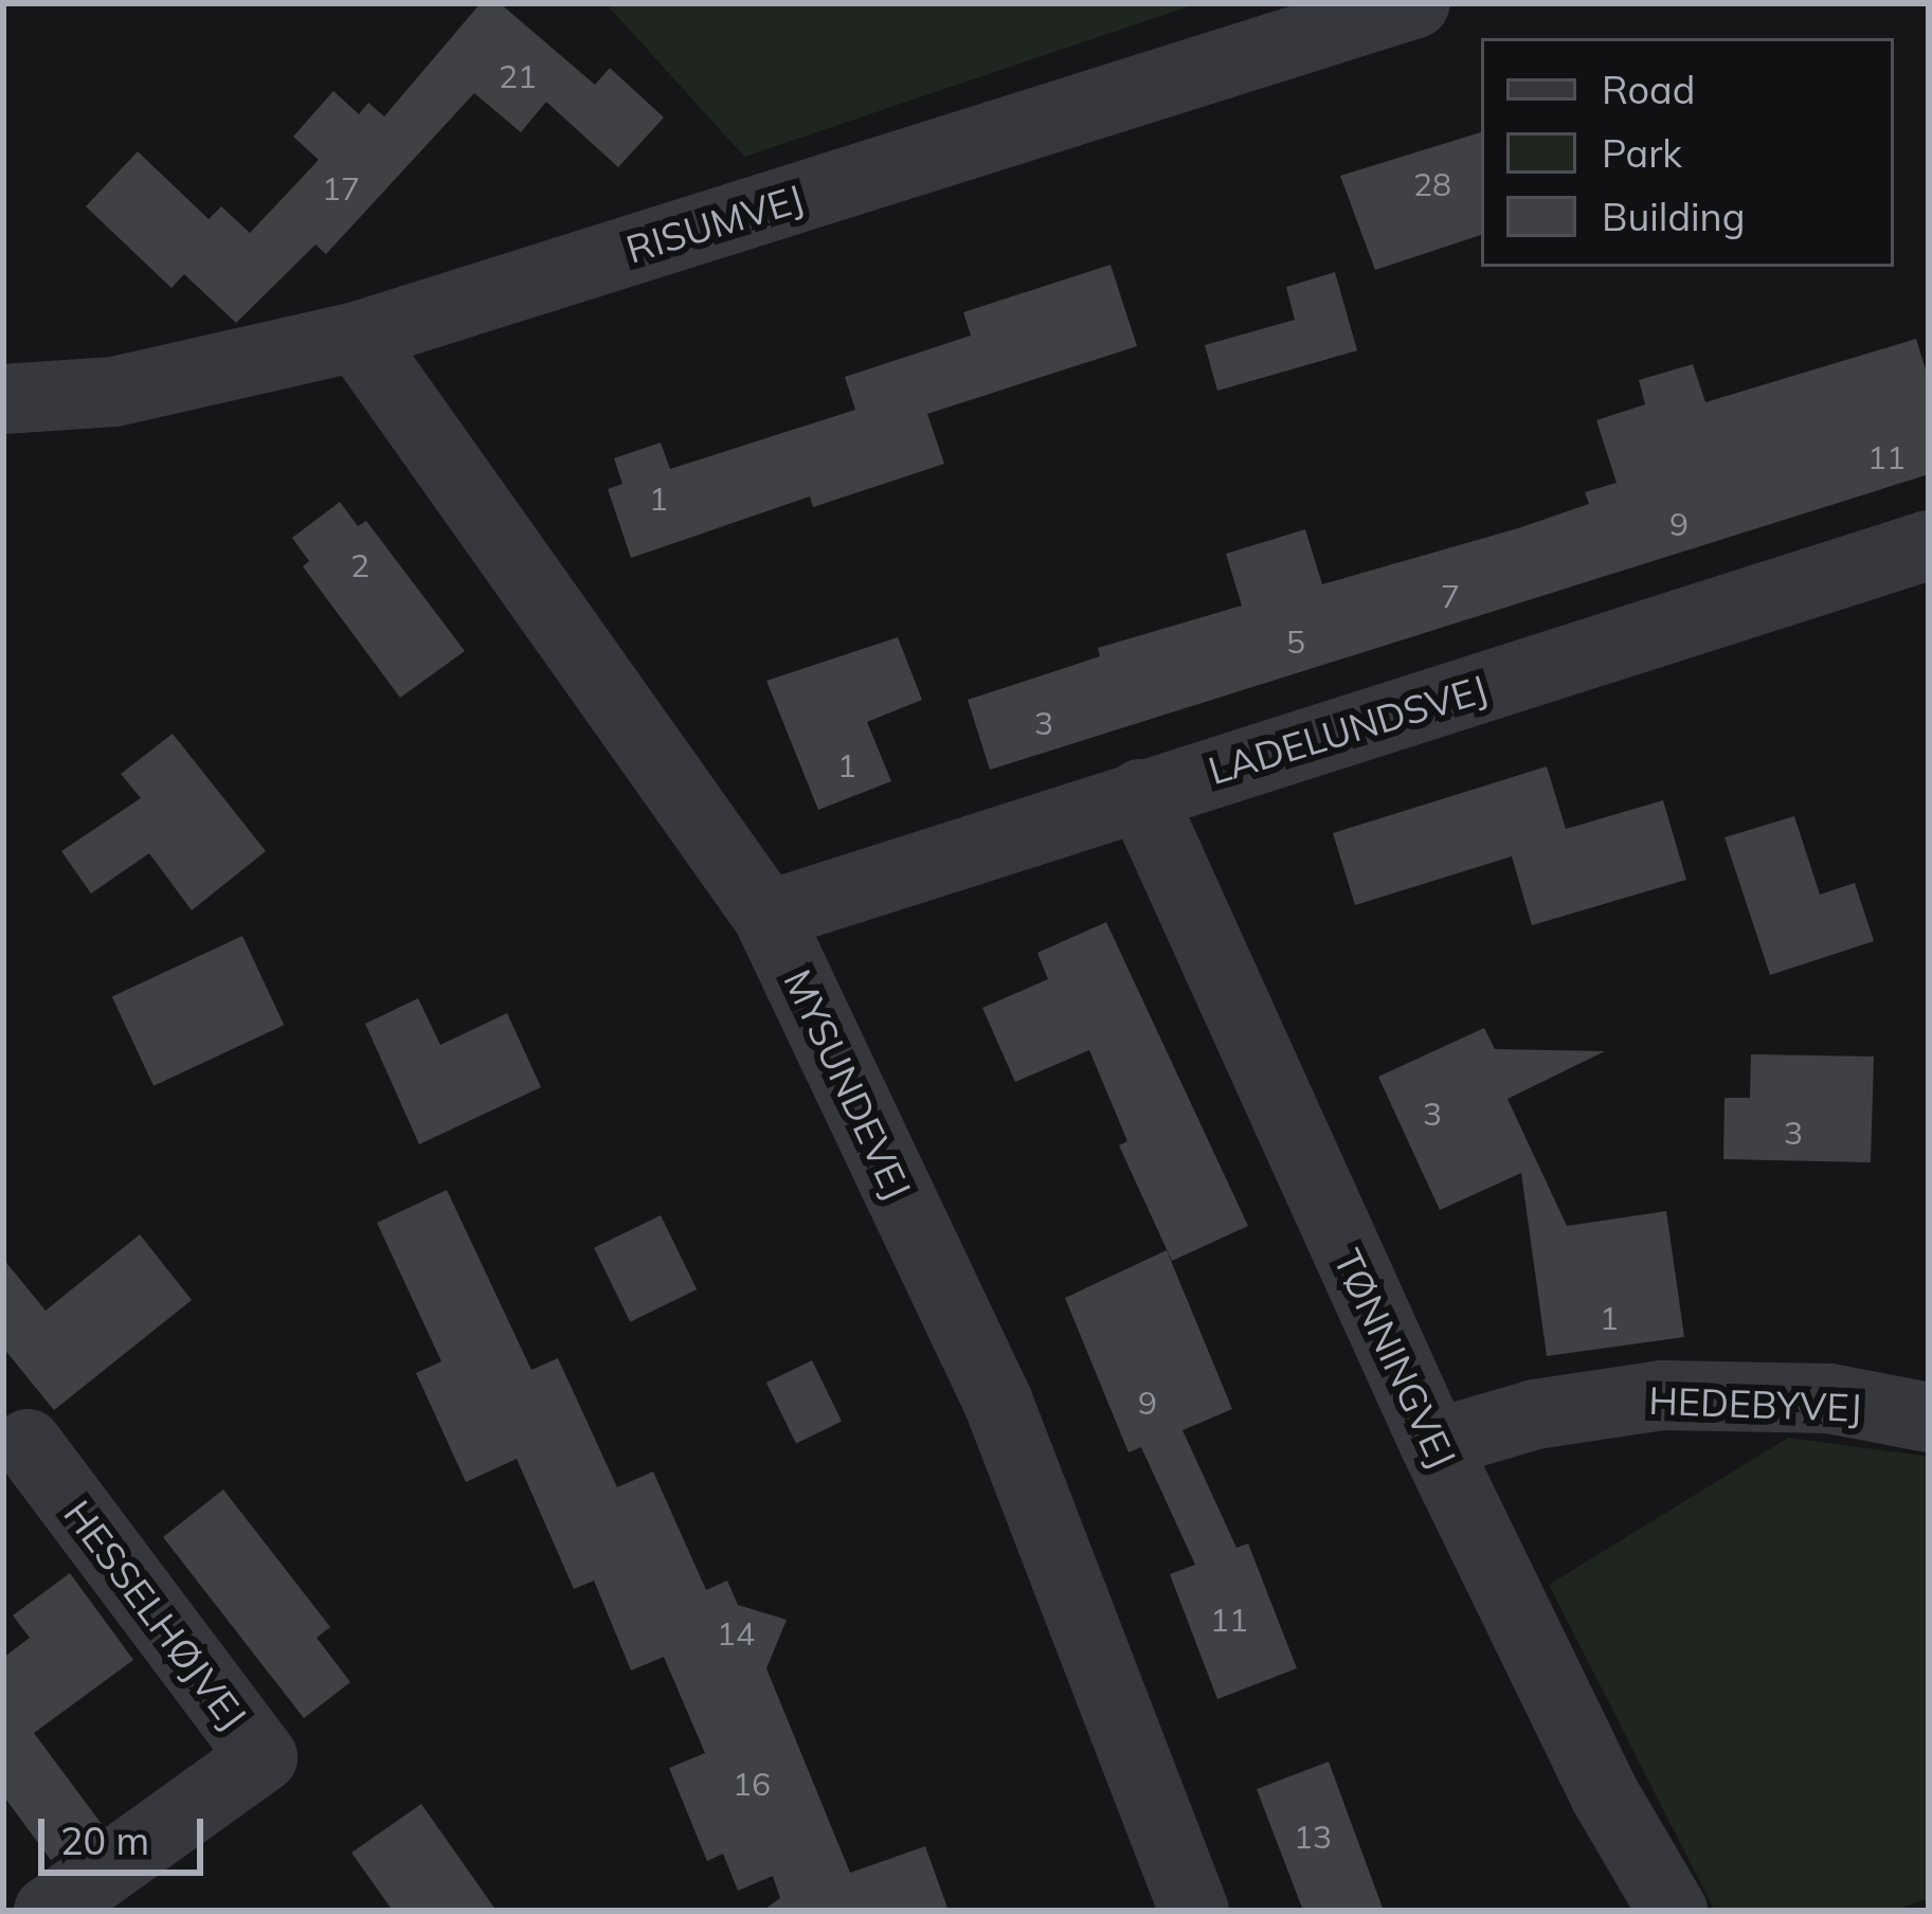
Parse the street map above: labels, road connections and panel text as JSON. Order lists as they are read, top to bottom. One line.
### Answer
{"streets":{"street":["RISUMVEJ","LADELUNDSVEJ","MYSUNDEVEJ","TØNNINGVEJ","HEDEBYVEJ","HESSELHØJVEJ"]},"crossings":[["RISUMVEJ","MYSUNDEVEJ"],["LADELUNDSVEJ","MYSUNDEVEJ"],["LADELUNDSVEJ","TØNNINGVEJ"],["TØNNINGVEJ","HEDEBYVEJ"]],"house_numbers":["21","28","17","11","1","9","2","7","5","3","1","3","3","1","9","11","14","16","13"],"legend":["Road","Park","Building"],"scale_bar":"20 m"}
